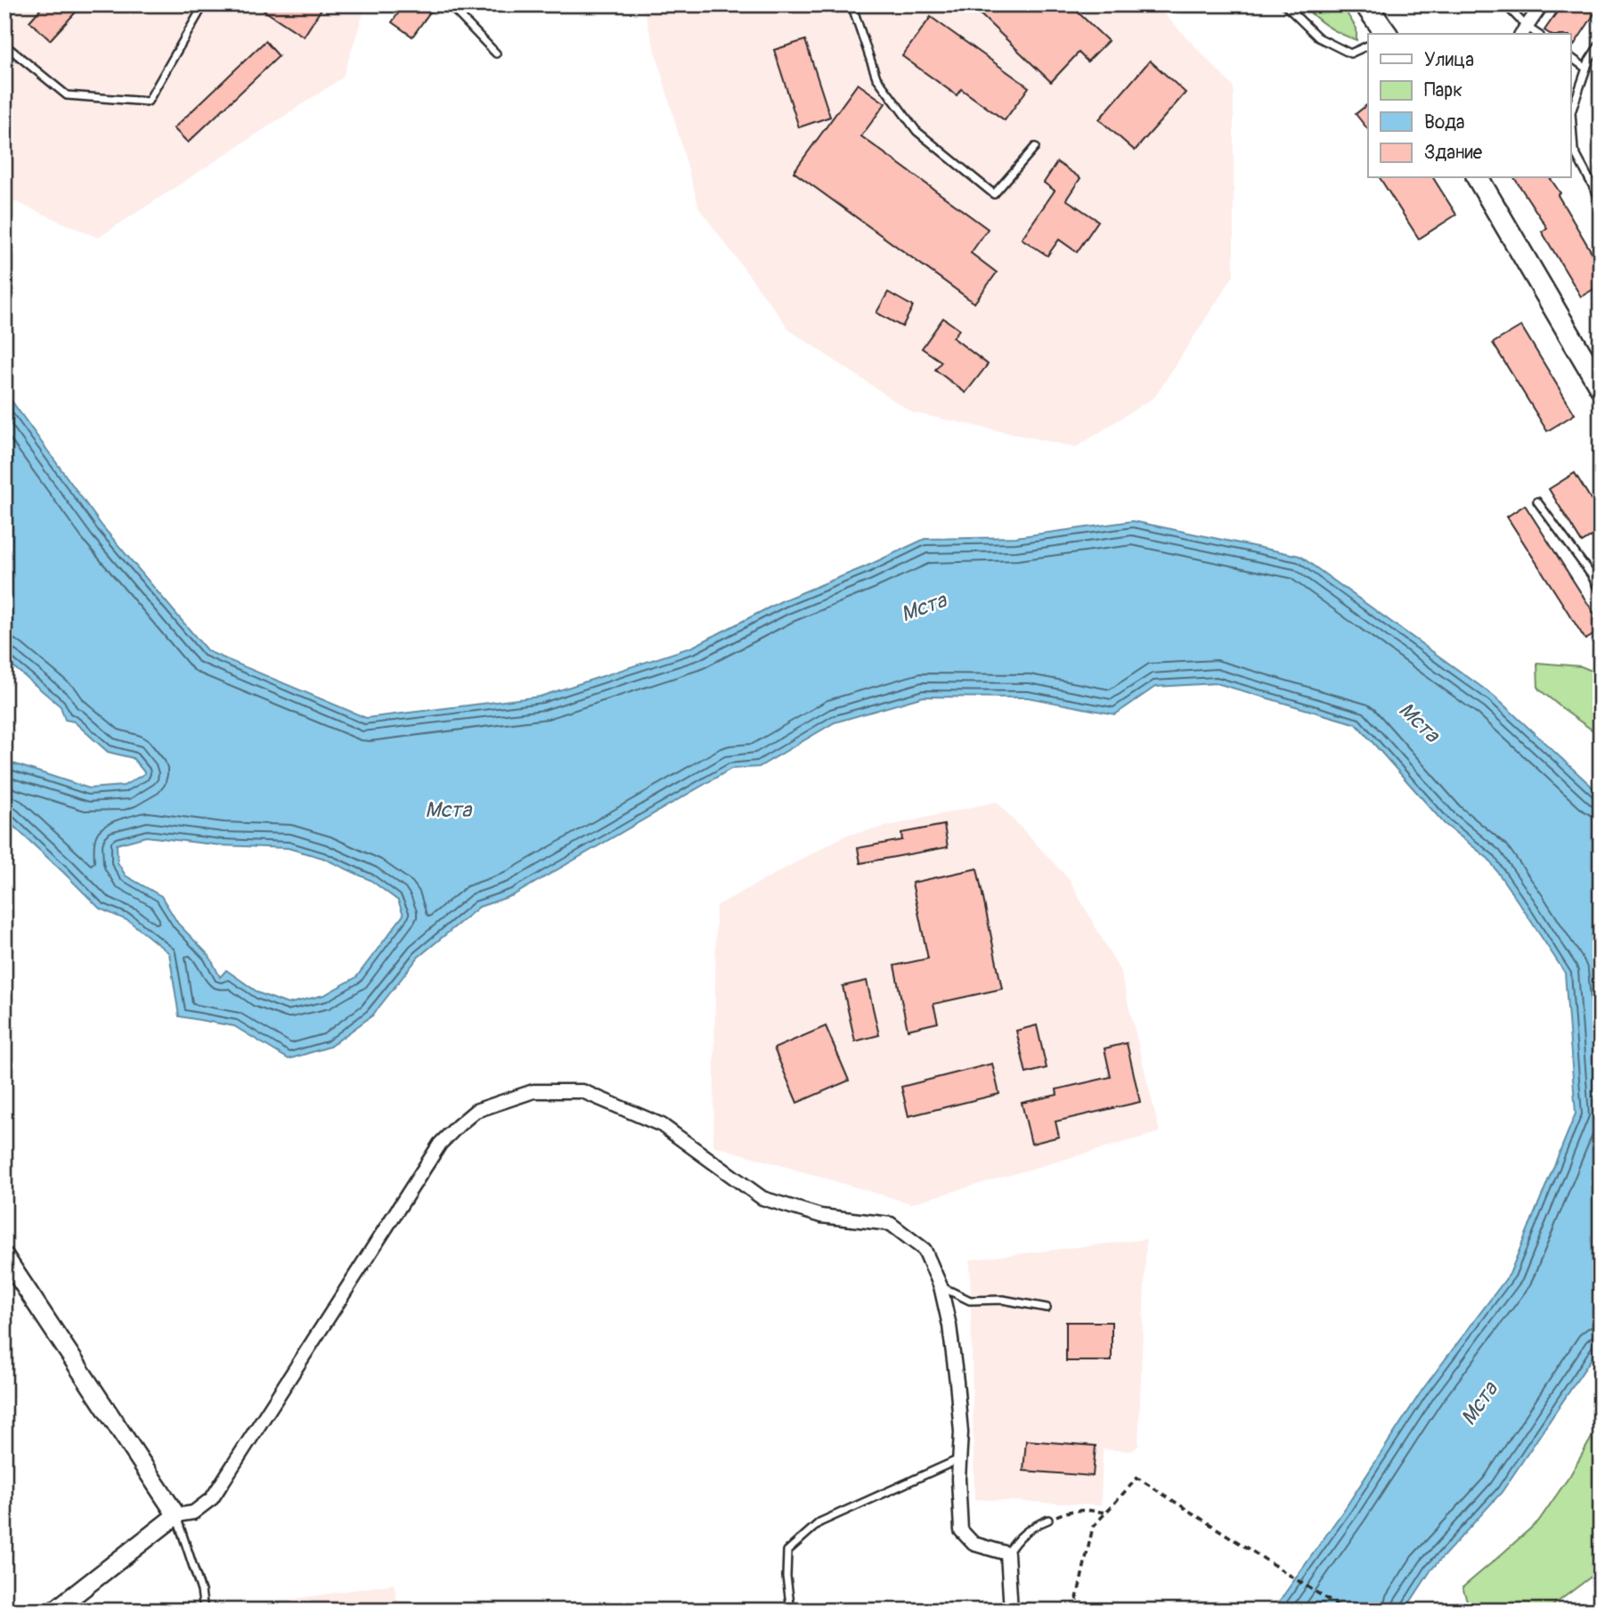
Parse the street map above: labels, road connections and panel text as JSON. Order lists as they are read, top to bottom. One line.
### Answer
{"water":["Мста"],"legend":["Улица","Парк","Вода","Здание"]}
